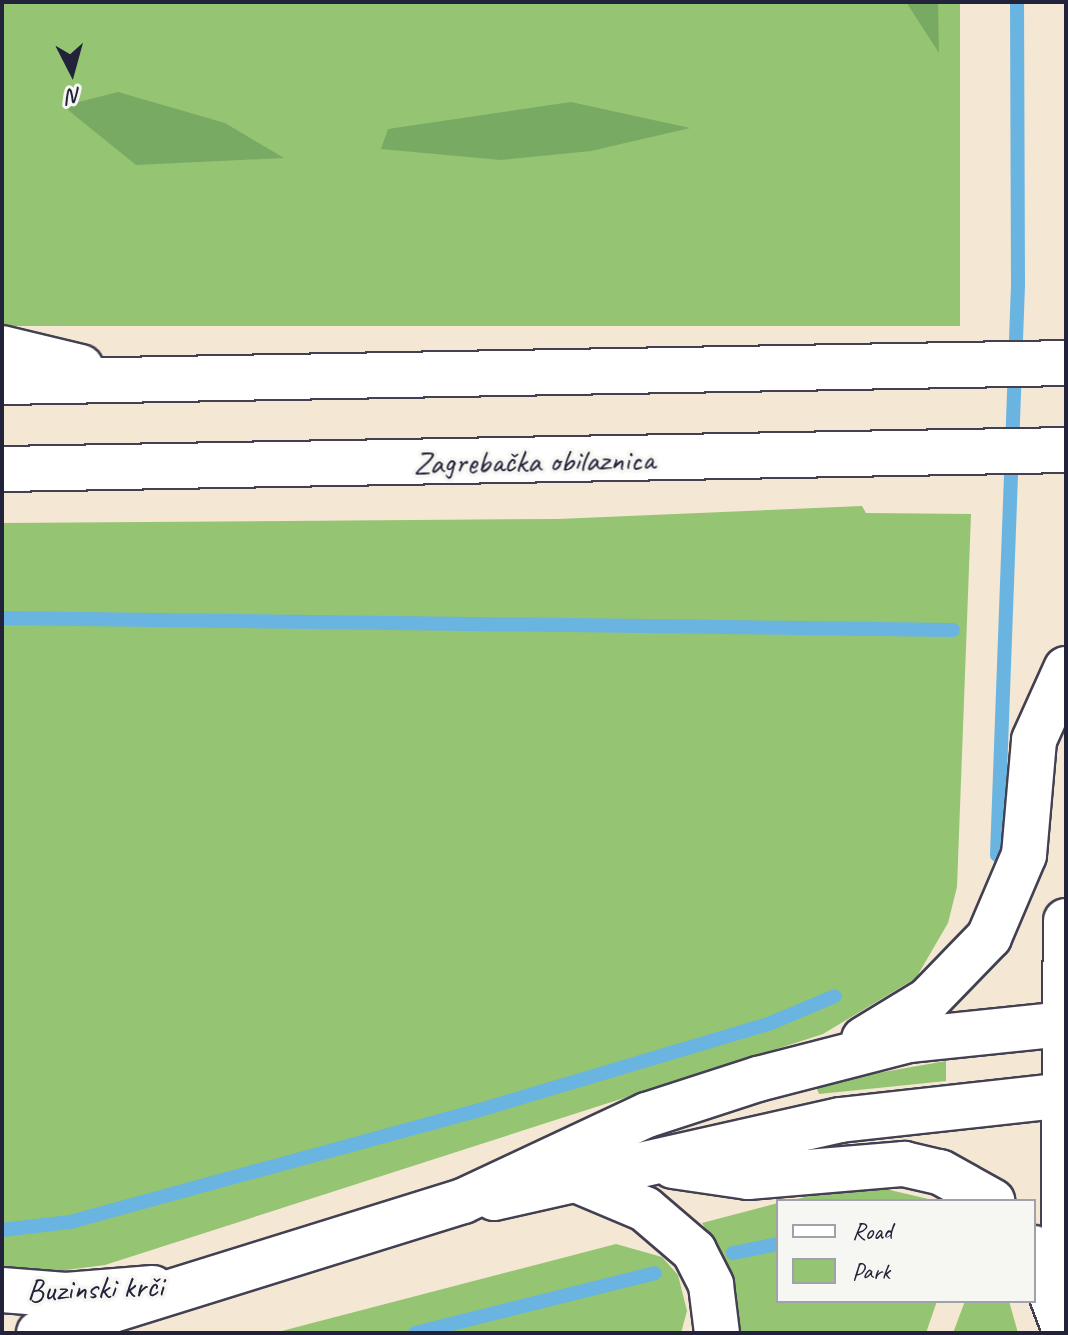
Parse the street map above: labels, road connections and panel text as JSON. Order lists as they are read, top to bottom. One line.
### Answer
{"streets":{"main road":["Zagrebačka obilaznica","Buzinski krči"]},"legend":["Road","Park"],"north":"bottom"}
